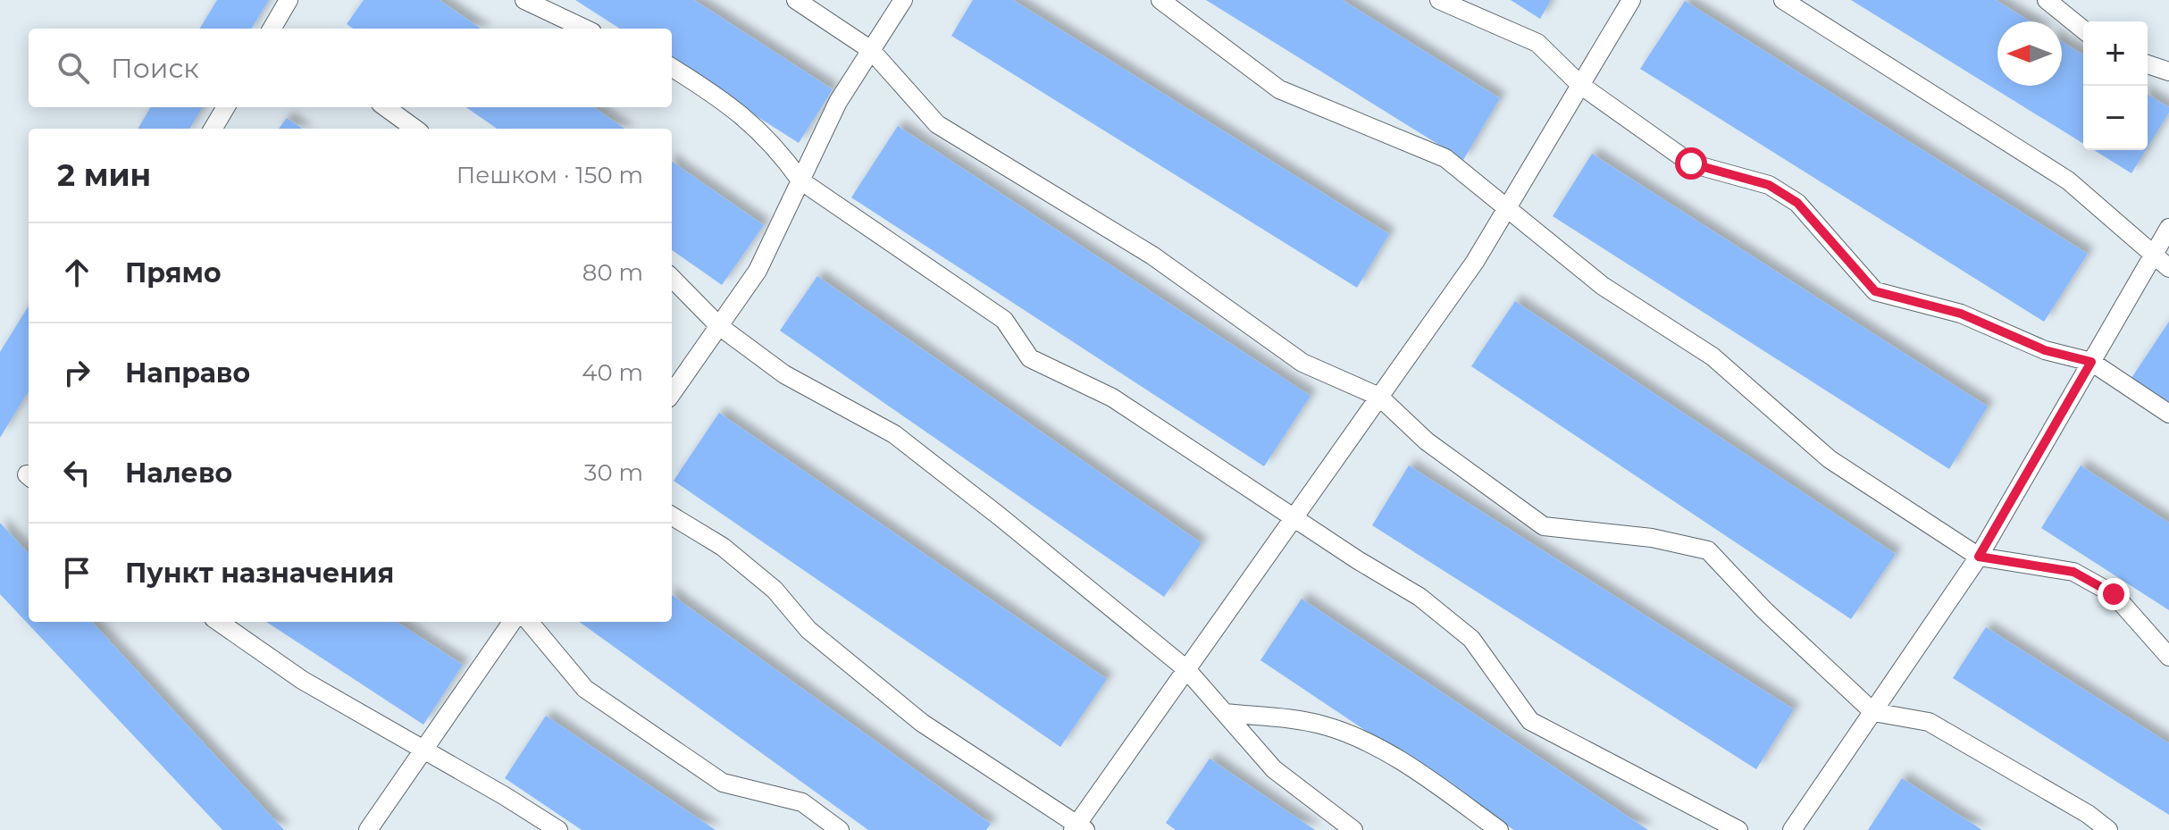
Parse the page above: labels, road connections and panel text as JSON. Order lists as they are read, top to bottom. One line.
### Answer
{"north":"left","page":{"map_buttons":["+","−"],"search":"Поиск","heading":["2 мин","Пешком · 150 m"],"list":[["Прямо","80 m"],["Направо","40 m"],["Налево","30 m"],"Пункт назначения"]}}
